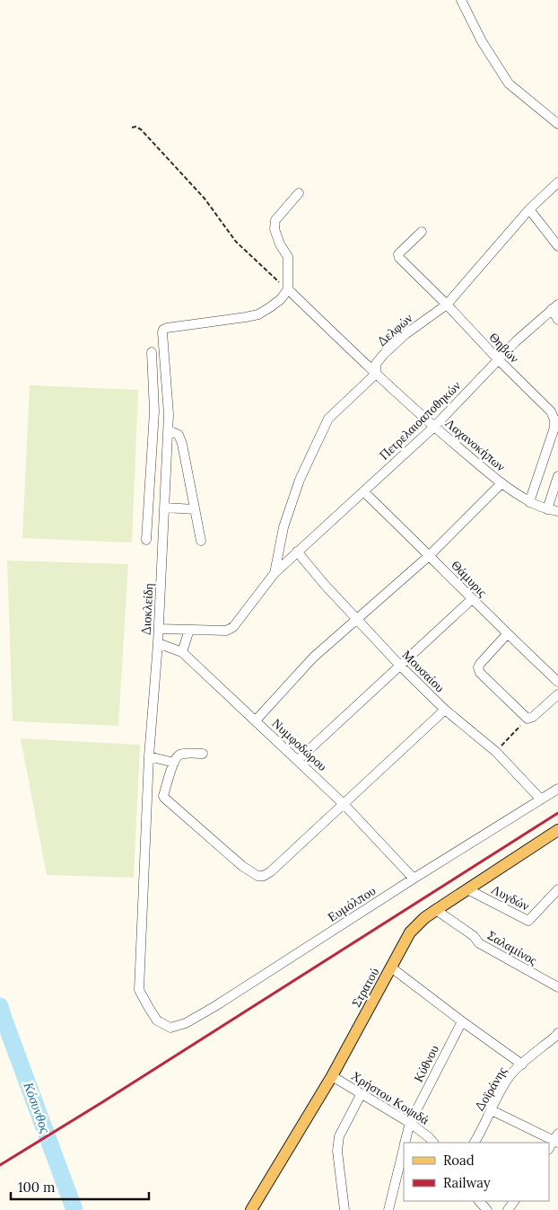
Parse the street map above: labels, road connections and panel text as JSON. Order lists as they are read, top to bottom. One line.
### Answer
{"streets":{"main road":["Στρατού"],"street":["Δελφών","Θηβών","Πετρελαιοαποθηκών","Λαχανοκήπων","Θάμυρις","Διοκλείδη","Μουσαίου","Νυμφοδώρου","Λυγδών","Ευμόλπου","Σαλαμίνος","Κύθνου","Δοϊράνης","Χρήστου Κοψιδά"]},"crossings":[["Δελφών","Θηβών"],["Δελφών","Πετρελαιοαποθηκών"],["Δελφών","Λαχανοκήπων"],["Θηβών","Πετρελαιοαποθηκών"],["Θηβών","Λαχανοκήπων"],["Πετρελαιοαποθηκών","Λαχανοκήπων"],["Πετρελαιοαποθηκών","Θάμυρις"],["Πετρελαιοαποθηκών","Διοκλείδη"],["Πετρελαιοαποθηκών","Μουσαίου"],["Λαχανοκήπων","Διοκλείδη"],["Διοκλείδη","Νυμφοδώρου"],["Διοκλείδη","Ευμόλπου"],["Μουσαίου","Ευμόλπου"],["Νυμφοδώρου","Ευμόλπου"],["Λυγδών","Στρατού"],["Σαλαμίνος","Στρατού"],["Στρατού","Χρήστου Κοψιδά"],["Κύθνου","Χρήστου Κοψιδά"]],"water":["Κόσυνθος"],"legend":["Road","Railway"],"scale_bar":"100 m"}
